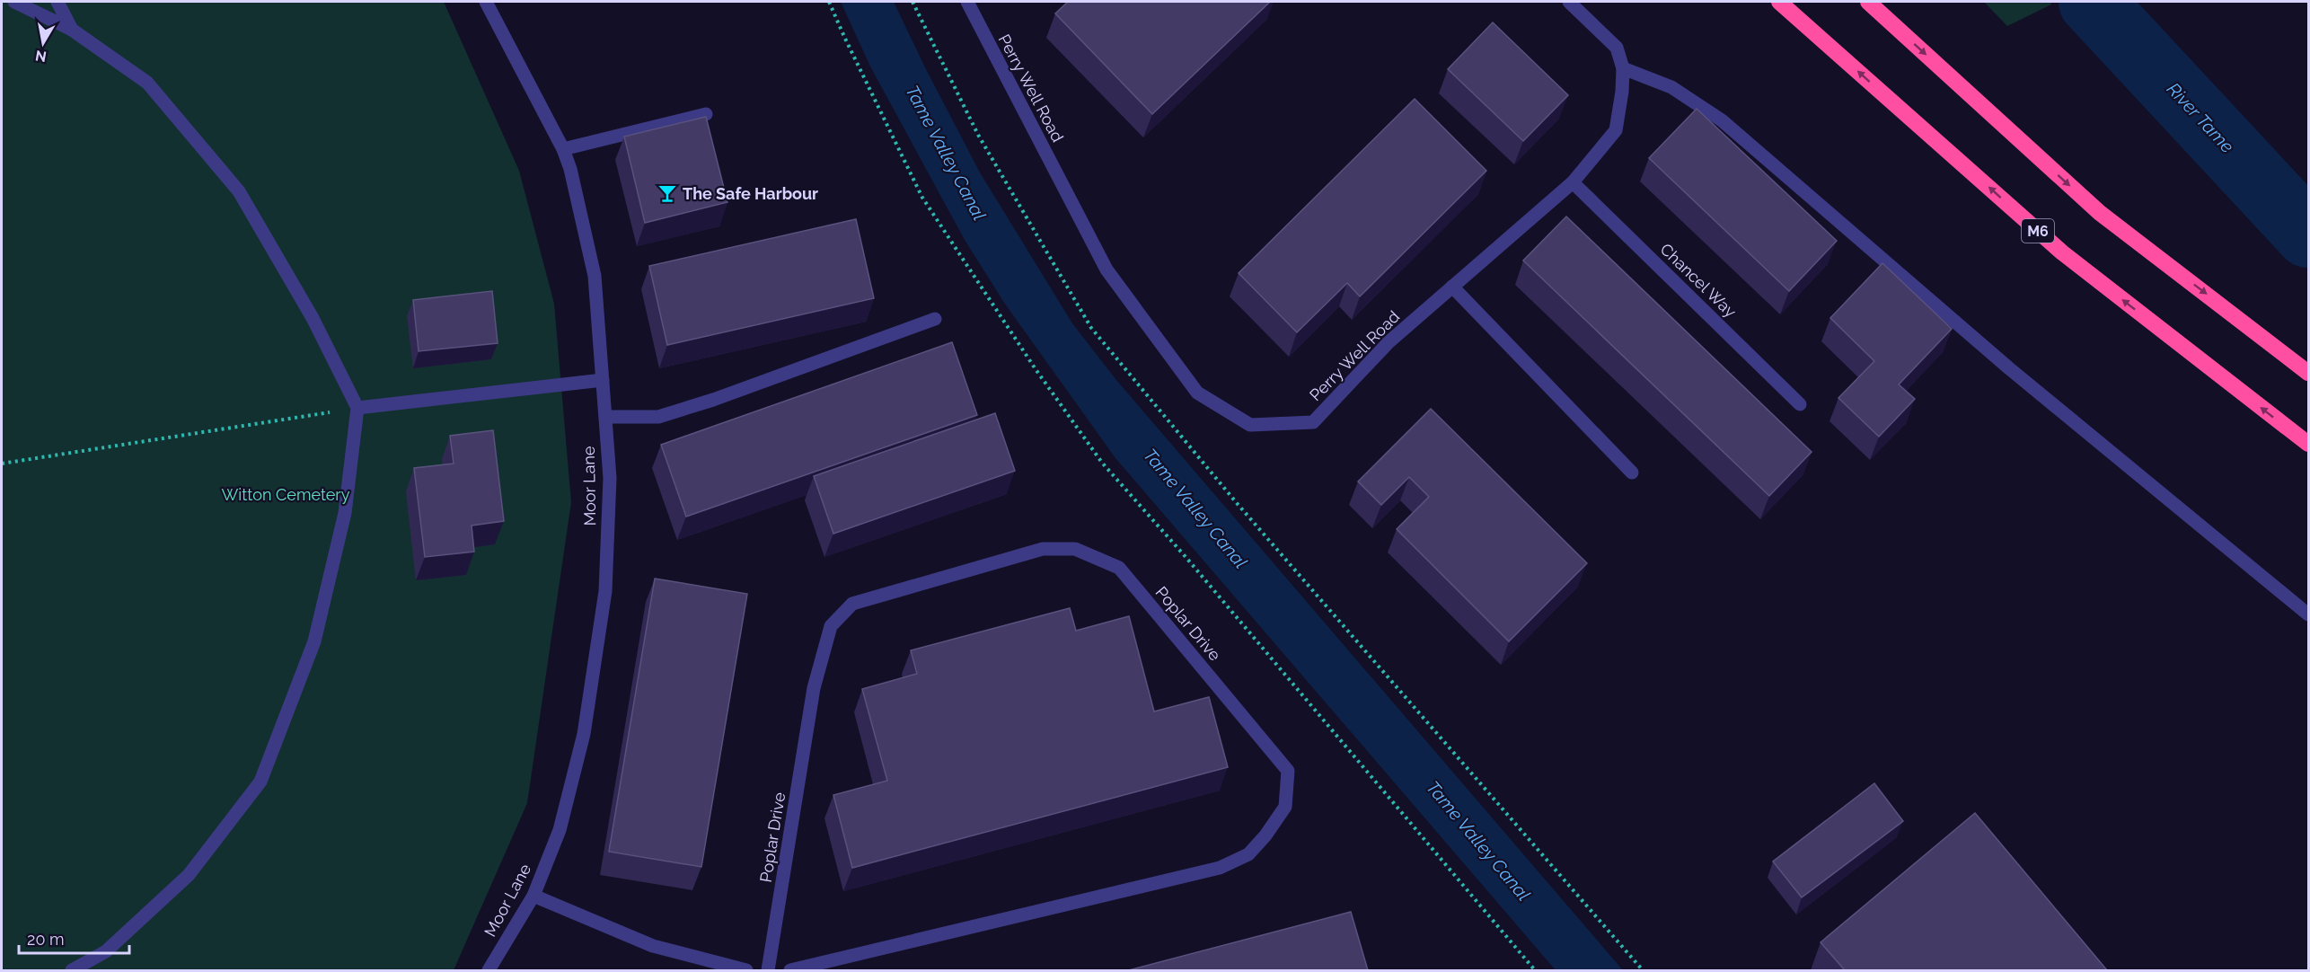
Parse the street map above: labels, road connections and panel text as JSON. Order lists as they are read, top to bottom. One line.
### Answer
{"streets":{"highway":["M6"],"street":["Perry Well Road","Chancel Way","Moor Lane","Poplar Drive"]},"crossings":[["Perry Well Road","Chancel Way"]],"water":["River Tame","Tame Valley Canal"],"parks":["Witton Cemetery"],"places":{"bar":["The Safe Harbour"]},"scale_bar":"20 m","north":"bottom"}
